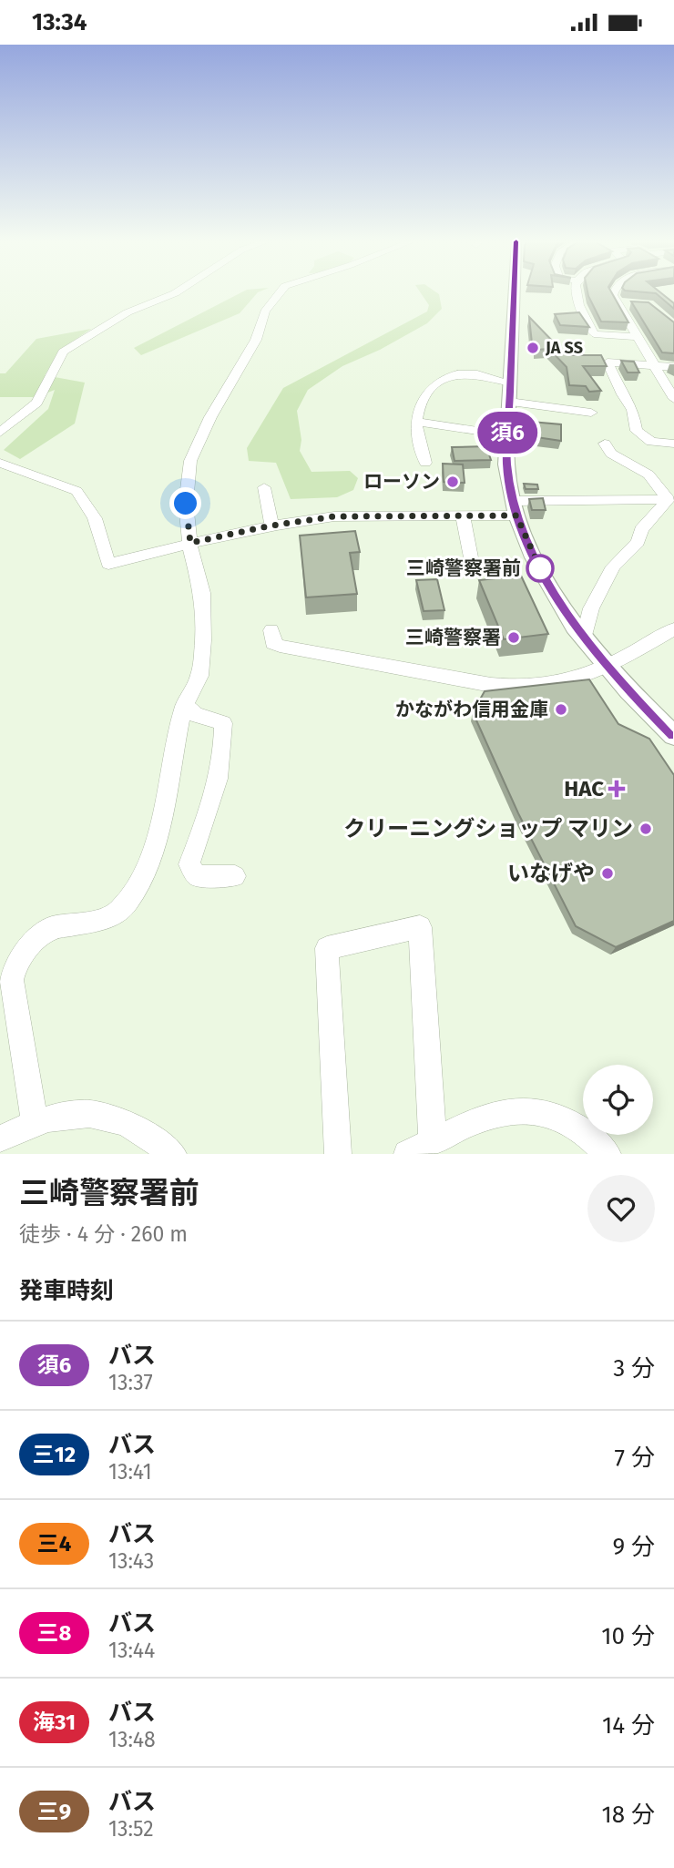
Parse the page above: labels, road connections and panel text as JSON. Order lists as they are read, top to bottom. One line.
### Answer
{"places":{"other":["JA SS","ローソン","三崎警察署前","三崎警察署","かながわ信用金庫","クリーニングショップ マリン","いなげや"],"health":["HAC"]},"lines":["bus line 須6"],"page":{"status":"13:34","on_map":"須6","heading":[["三崎警察署前","徒歩 · 4 分 · 260 m"],"発車時刻"],"list":[{"mark":"須6","name":"バス","note":"13:37","value":"3 分"},{"mark":"三12","name":"バス","note":"13:41","value":"7 分"},{"mark":"三4","name":"バス","note":"13:43","value":"9 分"},{"mark":"三8","name":"バス","note":"13:44","value":"10 分"},{"mark":"海31","name":"バス","note":"13:48","value":"14 分"},{"mark":"三9","name":"バス","note":"13:52","value":"18 分"}]}}
